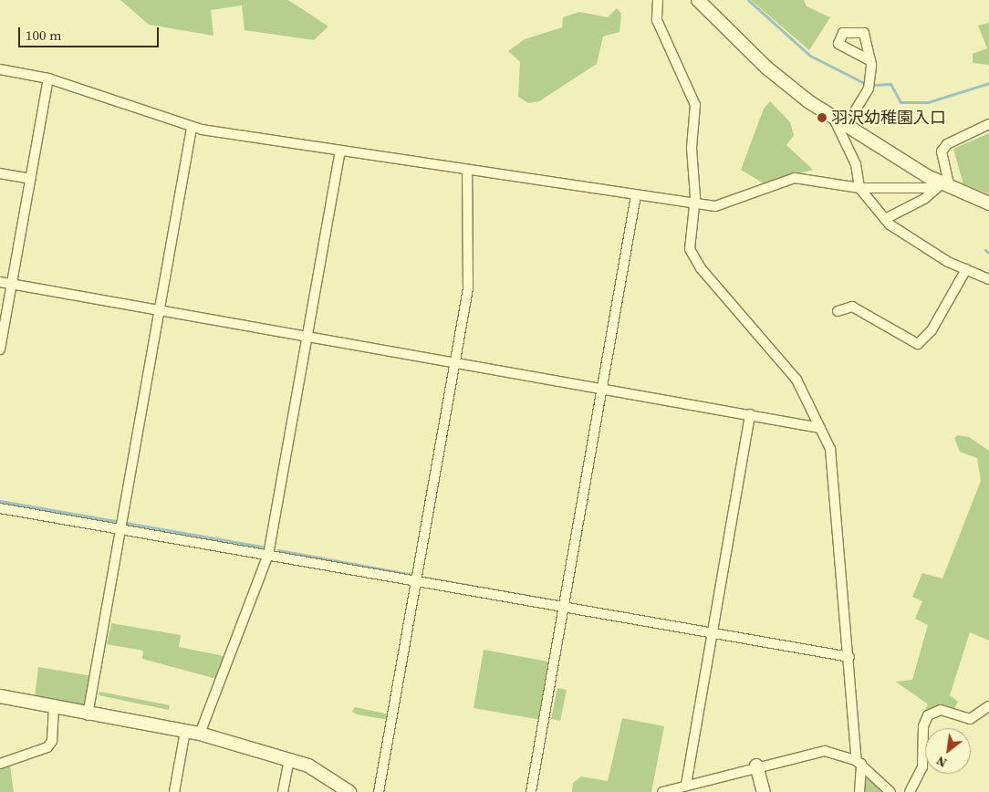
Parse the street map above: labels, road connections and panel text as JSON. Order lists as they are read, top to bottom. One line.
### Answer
{"places":["羽沢幼稚園入口"],"scale_bar":"100 m","north":"bottom left"}
